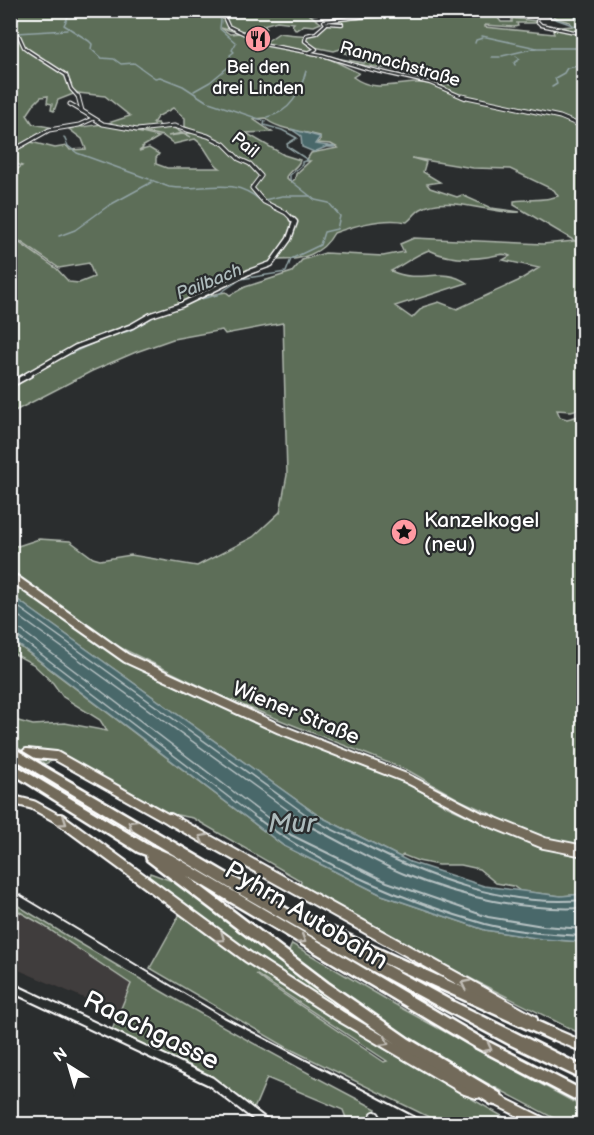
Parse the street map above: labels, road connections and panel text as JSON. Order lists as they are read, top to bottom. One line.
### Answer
{"streets":{"highway":["Pyhrn Autobahn"],"main road":["Wiener Straße"],"street":["Rannachstraße","Pail","Raachgasse"]},"water":["Pailbach","Mur"],"places":{"restaurant":["Bei den drei Linden"],"place":["Kanzelkogel (neu)"]},"north":"top left"}
